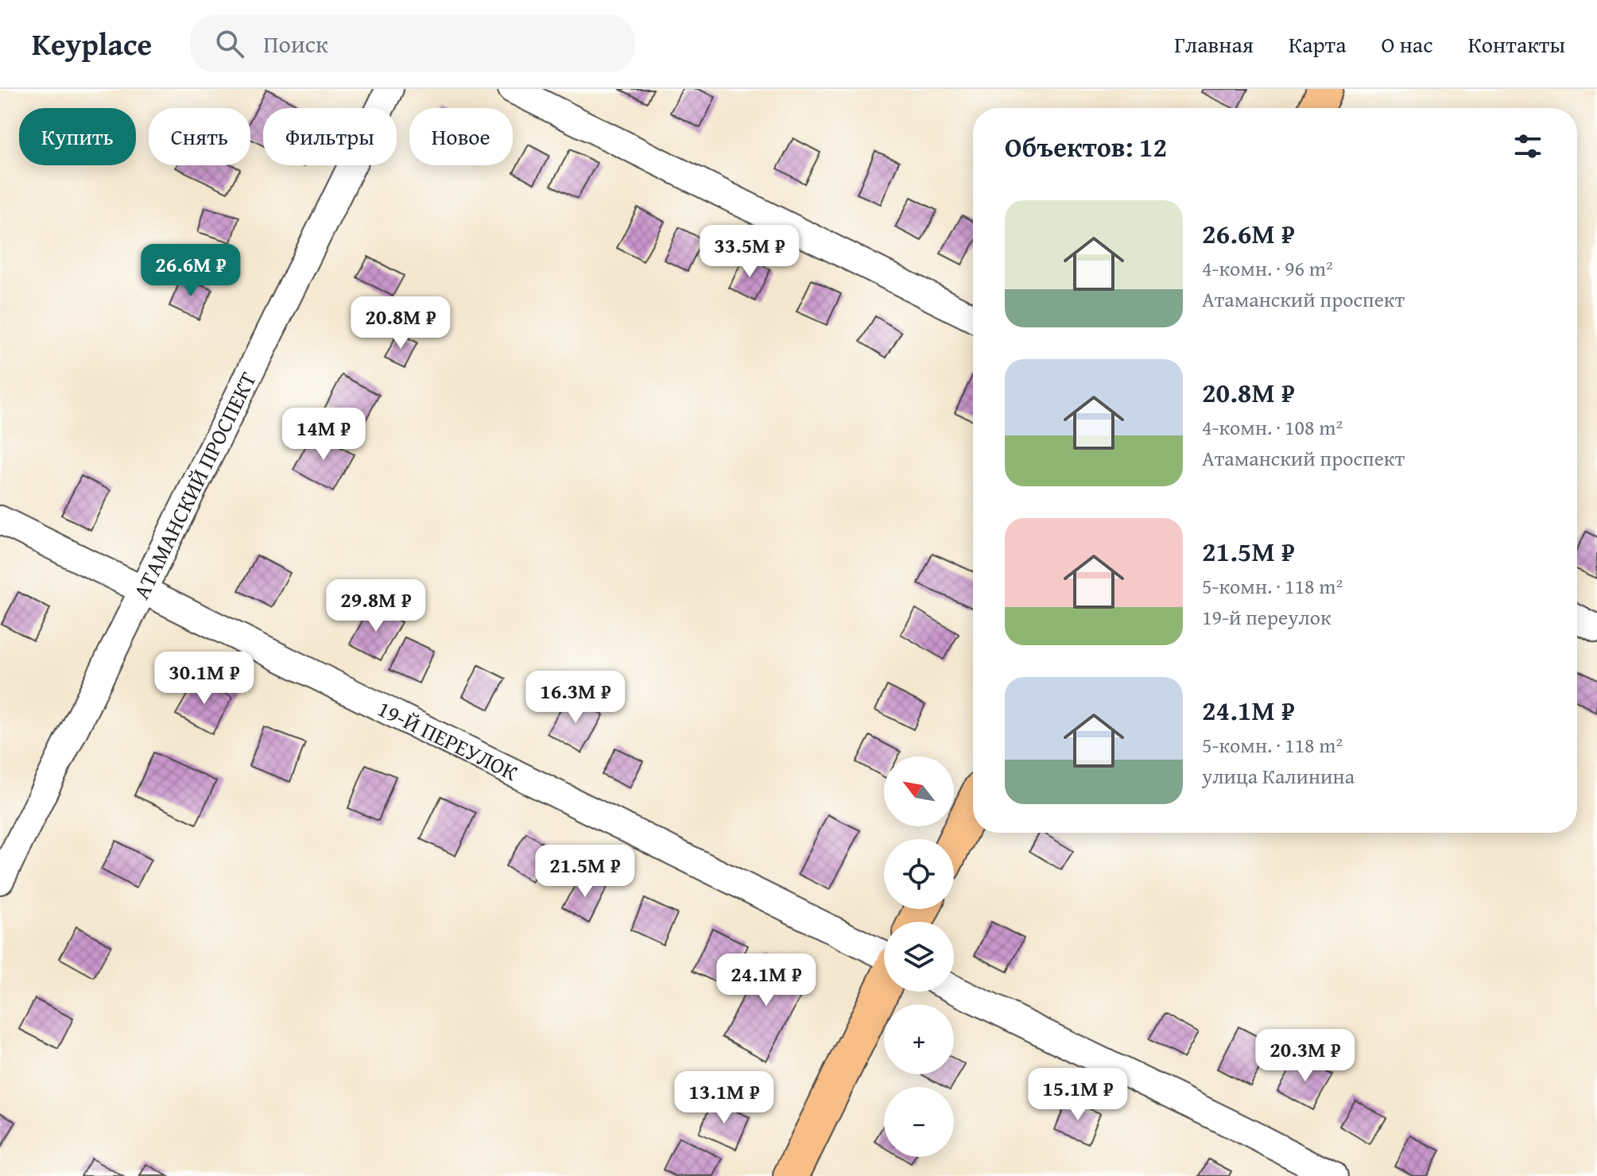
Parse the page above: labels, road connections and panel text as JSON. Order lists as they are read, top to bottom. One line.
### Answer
{"streets":{"street":["АТАМАНСКИЙ ПРОСПЕКТ","19-Й ПЕРЕУЛОК"]},"crossings":[["АТАМАНСКИЙ ПРОСПЕКТ","19-Й ПЕРЕУЛОК"]],"north":"top left","page":{"header":"Keyplace","search":"Поиск","nav":["Главная","Карта","О нас","Контакты"],"chip":["Купить","Снять","Фильтры","Новое"],"heading":"Объектов: 12","list":[{"name":"26.6M ₽","note":"4-комн. · 96 m² · Атаманский проспект"},{"name":"20.8M ₽","note":"4-комн. · 108 m² · Атаманский проспект"},{"name":"21.5M ₽","note":"5-комн. · 118 m² · 19-й переулок"},{"name":"24.1M ₽","note":"5-комн. · 118 m² · улица Калинина"}],"price":["33.5M ₽","26.6M ₽","20.8M ₽","14M ₽","29.8M ₽","30.1M ₽","16.3M ₽","21.5M ₽","24.1M ₽","20.3M ₽","15.1M ₽","13.1M ₽"],"map_buttons":["+","−"]}}
